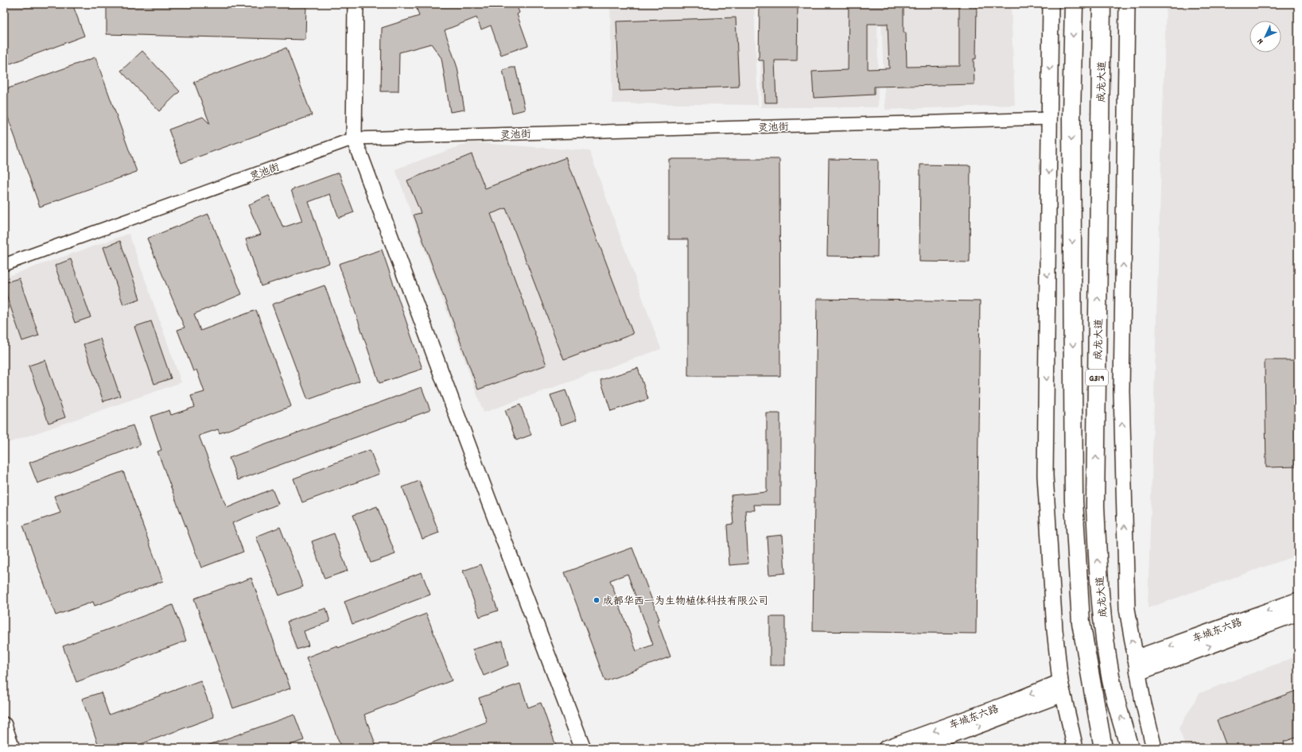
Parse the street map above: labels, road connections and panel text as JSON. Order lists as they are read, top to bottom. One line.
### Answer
{"streets":{"highway":["成龙大道","G319"],"street":["灵池街","车城东六路"]},"places":["成都华西一为生物植体科技有限公司"],"north":"bottom left"}
